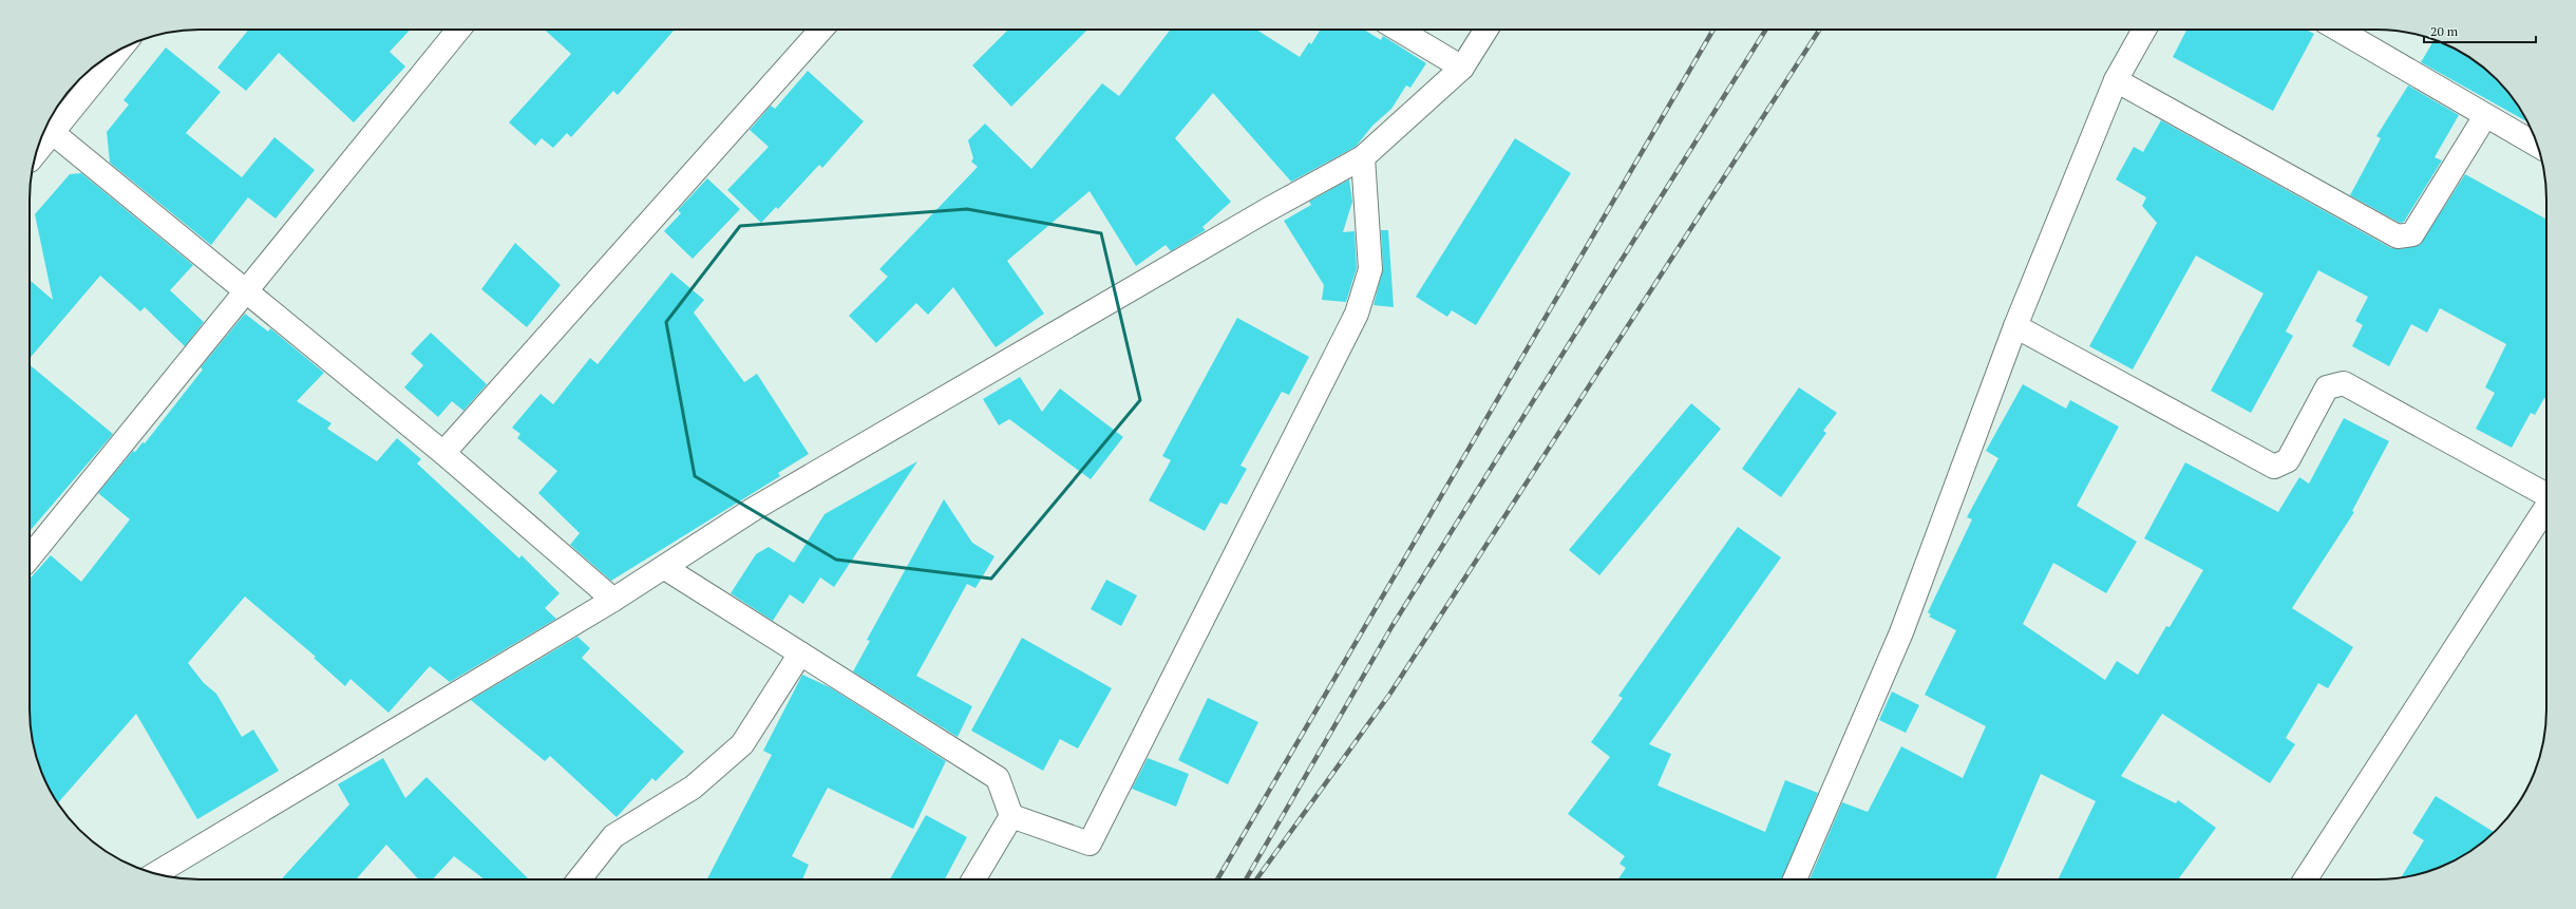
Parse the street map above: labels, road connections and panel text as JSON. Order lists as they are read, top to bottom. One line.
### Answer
{"scale_bar":"20 m"}
